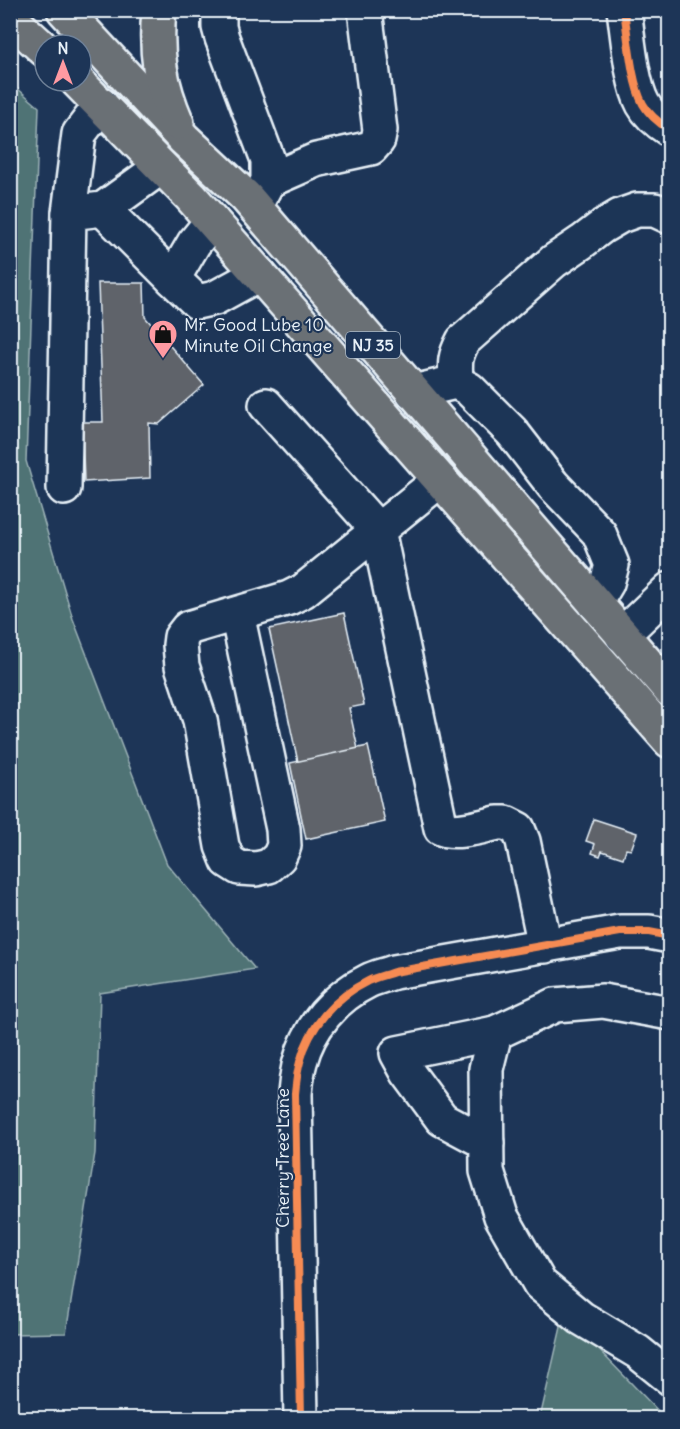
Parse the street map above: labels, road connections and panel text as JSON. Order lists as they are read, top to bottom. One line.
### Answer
{"streets":{"highway":["NJ 35"],"street":["Cherry Tree Lane"]},"places":{"shop":["Mr. Good Lube 10 Minute Oil Change"]},"north":"top"}
